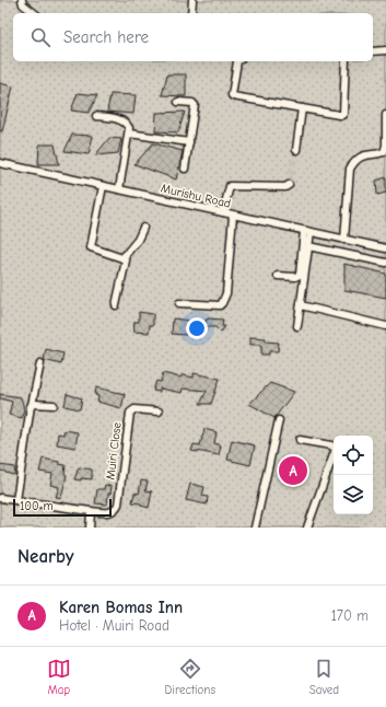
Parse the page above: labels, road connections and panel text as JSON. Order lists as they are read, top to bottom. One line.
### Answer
{"streets":{"street":["Murishu Road","Muiri Close"]},"scale_bar":"100 m","page":{"search":"Search here","pins":"A","scale":"100 m","heading":"Nearby","list":[{"mark":"A","name":"Karen Bomas Inn","note":"Hotel · Muiri Road","value":"170 m"}],"nav":["Map","Directions","Saved"]}}
